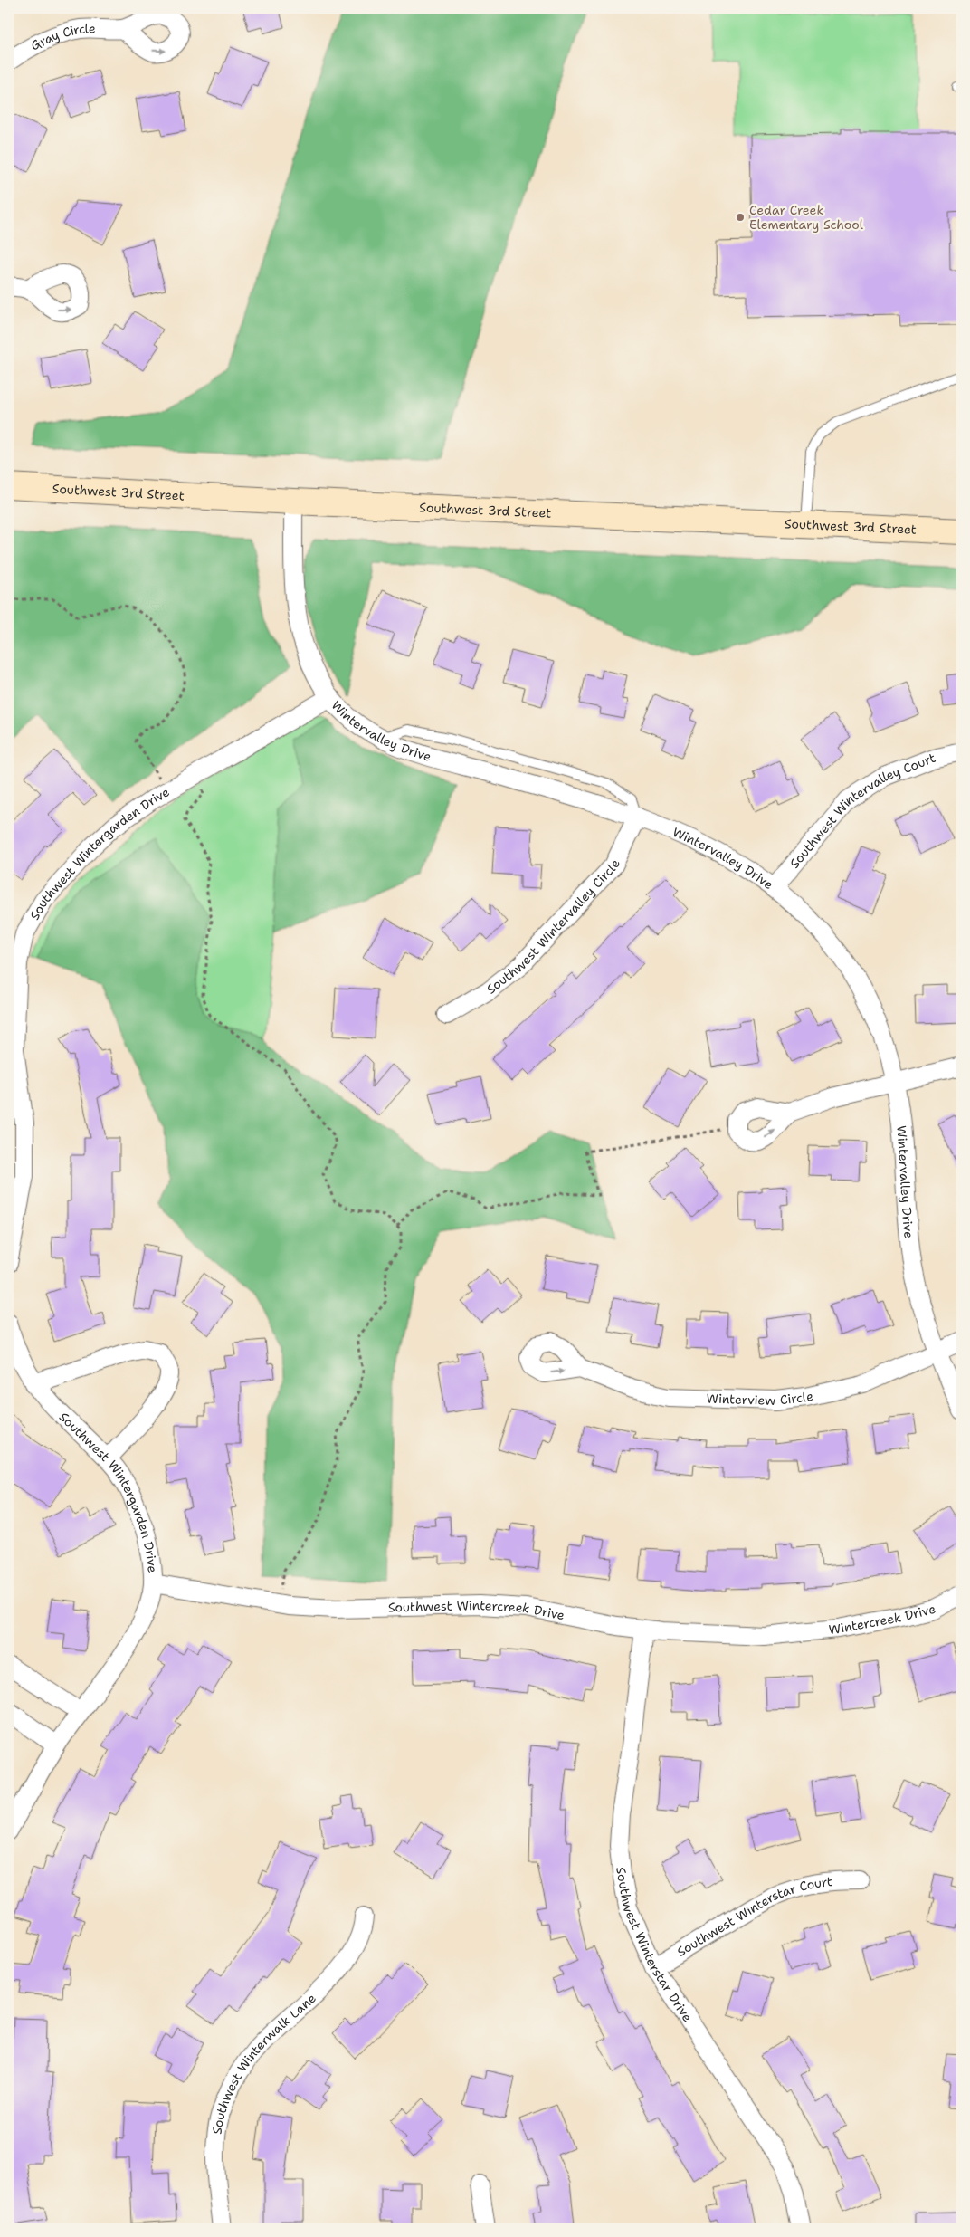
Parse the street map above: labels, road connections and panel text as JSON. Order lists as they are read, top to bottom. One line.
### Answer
{"streets":{"main road":["Southwest 3rd Street"],"street":["Gray Circle","Wintervalley Drive","Southwest Wintervalley Court","Southwest Wintergarden Drive","Southwest Wintervalley Circle","Winterview Circle","Southwest Wintercreek Drive","Wintercreek Drive","Southwest Winterstar Court","Southwest Winterstar Drive","Southwest Winterwalk Lane"]},"crossings":[["Southwest 3rd Street","Wintervalley Drive"],["Wintervalley Drive","Southwest Wintervalley Court"],["Wintervalley Drive","Southwest Wintergarden Drive"],["Wintervalley Drive","Southwest Wintervalley Circle"],["Wintervalley Drive","Winterview Circle"],["Southwest Wintergarden Drive","Southwest Wintercreek Drive"],["Southwest Wintercreek Drive","Wintercreek Drive"],["Southwest Wintercreek Drive","Southwest Winterstar Drive"],["Southwest Winterstar Court","Southwest Winterstar Drive"]],"places":["Cedar Creek Elementary School"]}
